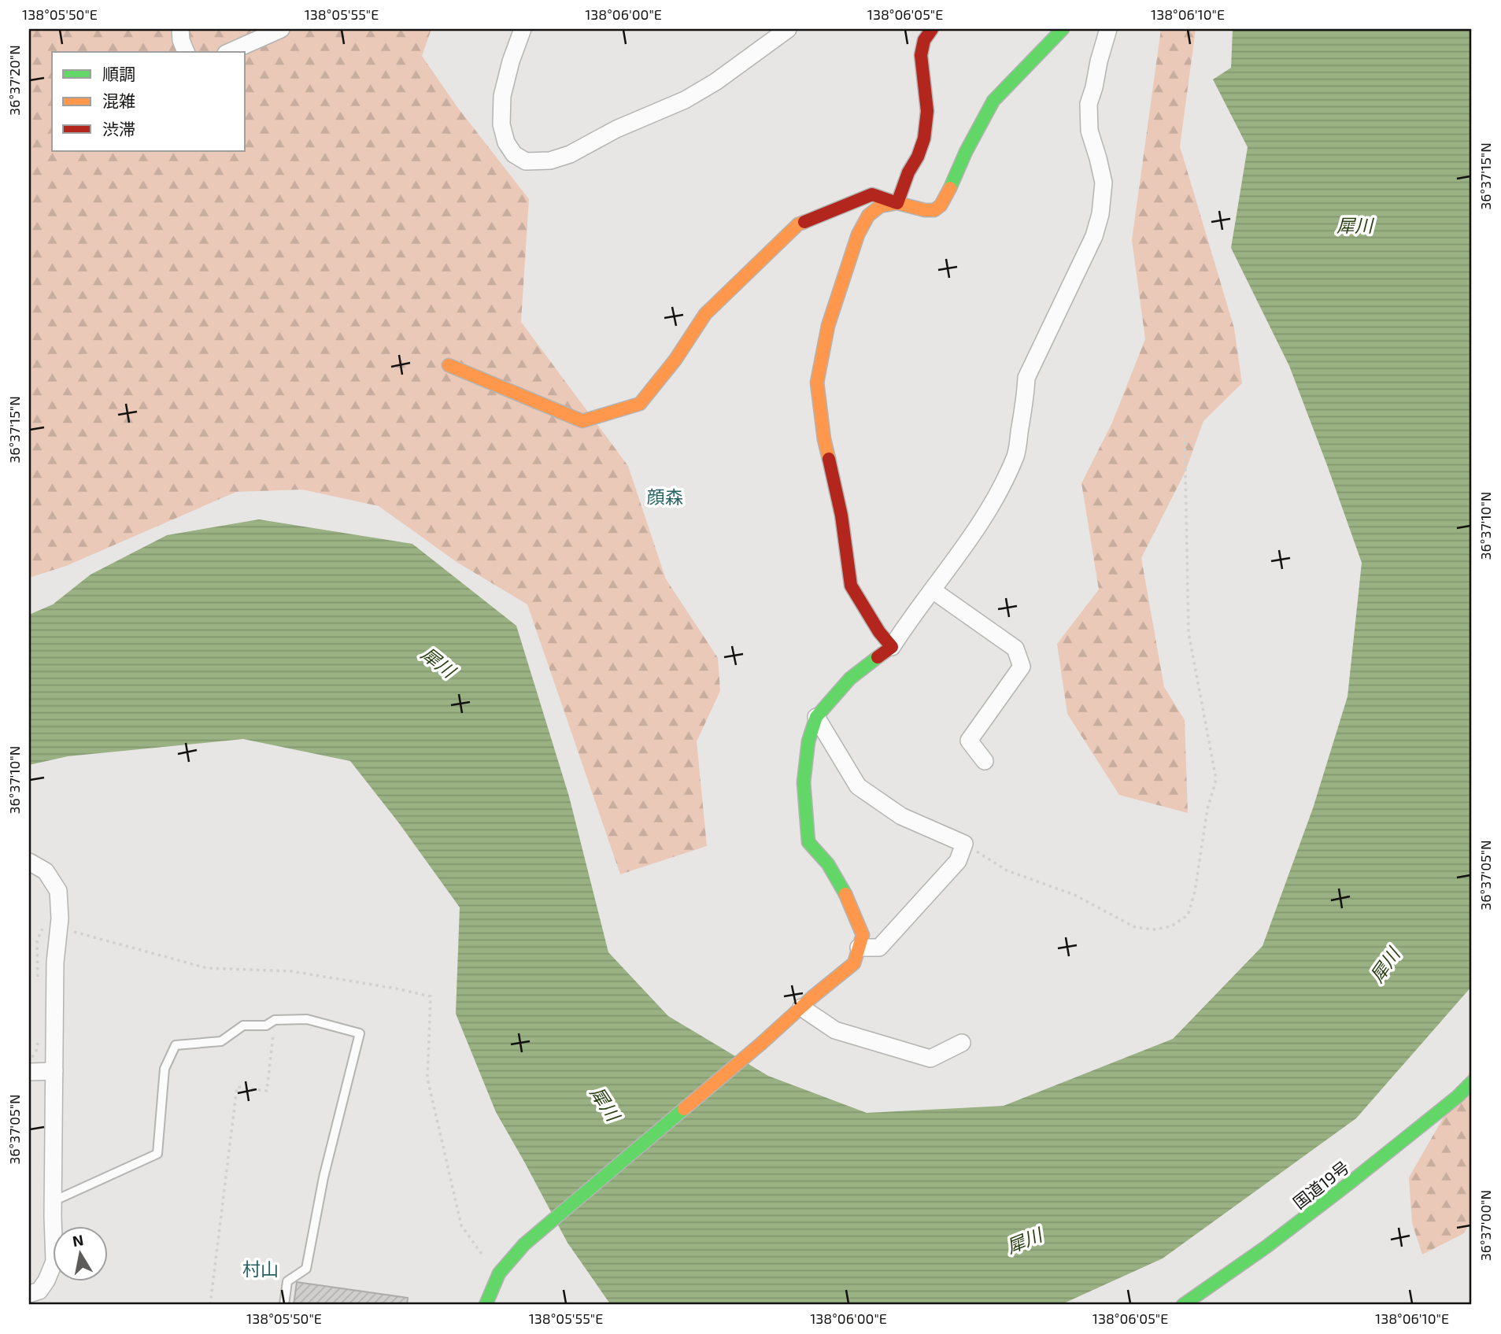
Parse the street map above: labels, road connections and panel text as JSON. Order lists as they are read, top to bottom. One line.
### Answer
{"streets":{"main road":["国道19号"]},"districts":["顔森","村山"],"water":["犀川"],"legend":["順調","混雑","渋滞"],"north":"top","coordinates":["138°05'50\"E","138°05'55\"E","138°06'00\"E","138°06'05\"E","138°06'10\"E","36°37'20\"N","36°37'15\"N","36°37'10\"N","36°37'05\"N","36°37'00\"N"]}
